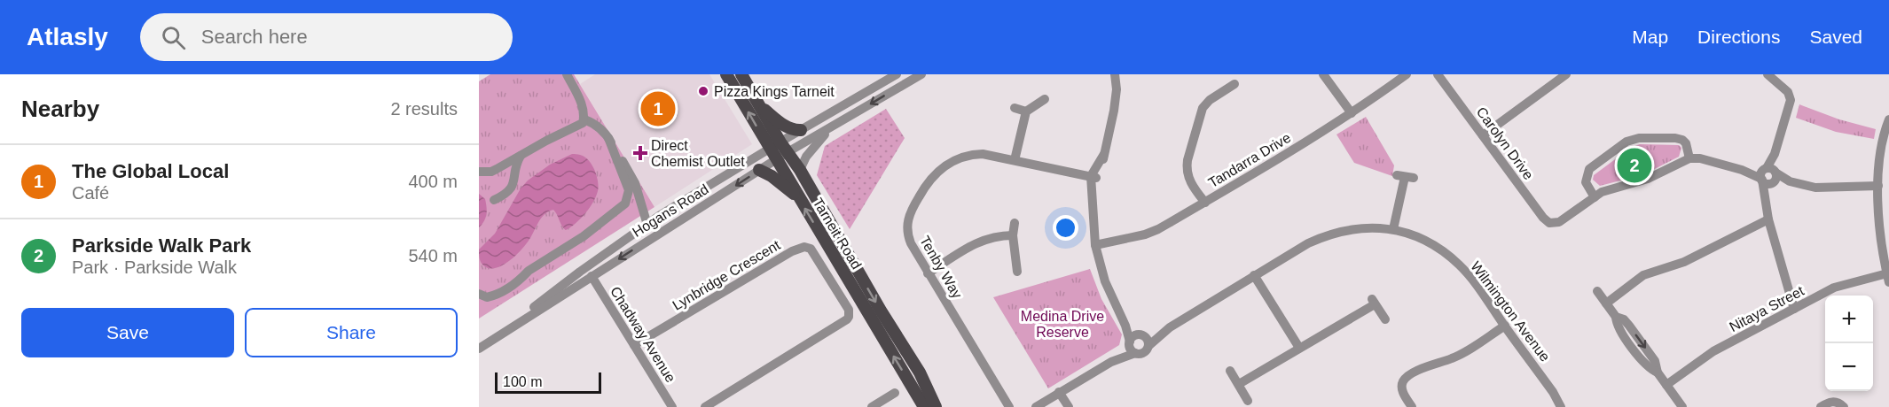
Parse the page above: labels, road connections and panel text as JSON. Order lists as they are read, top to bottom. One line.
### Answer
{"streets":{"main road":["Tarneit Road"],"street":["Carolyn Drive","Tandarra Drive","Hogans Road","Tenby Way","Lynbridge Crescent","Nitaya Street","Wilmington Avenue","Chadway Avenue"]},"crossings":[["Hogans Road","Tarneit Road"],["Hogans Road","Chadway Avenue"],["Lynbridge Crescent","Chadway Avenue"]],"parks":["Medina Drive Reserve"],"places":{"other":["Pizza Kings Tarneit"],"health":["Direct Chemist Outlet"]},"scale_bar":"100 m","page":{"header":"Atlasly","search":"Search here","nav":["Map","Directions","Saved"],"heading":["Nearby","2 results"],"pins":["1","2"],"list":[{"mark":"1","name":"The Global Local","note":"Café","value":"400 m"},{"mark":"2","name":"Parkside Walk Park","note":"Park · Parkside Walk","value":"540 m"}],"buttons":["Save","Share"],"map_buttons":["+","−"],"scale":"100 m"}}
